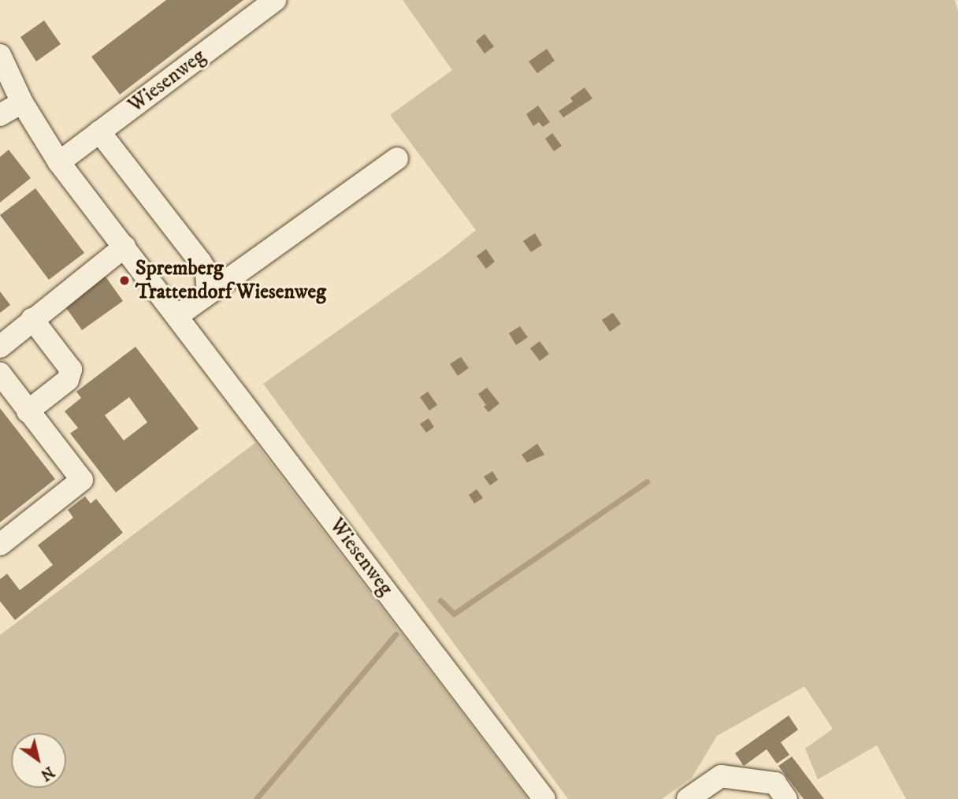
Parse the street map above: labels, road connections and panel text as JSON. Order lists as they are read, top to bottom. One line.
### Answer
{"streets":{"street":["Wiesenweg"]},"places":["Spremberg Trattendorf Wiesenweg"],"north":"bottom right"}
